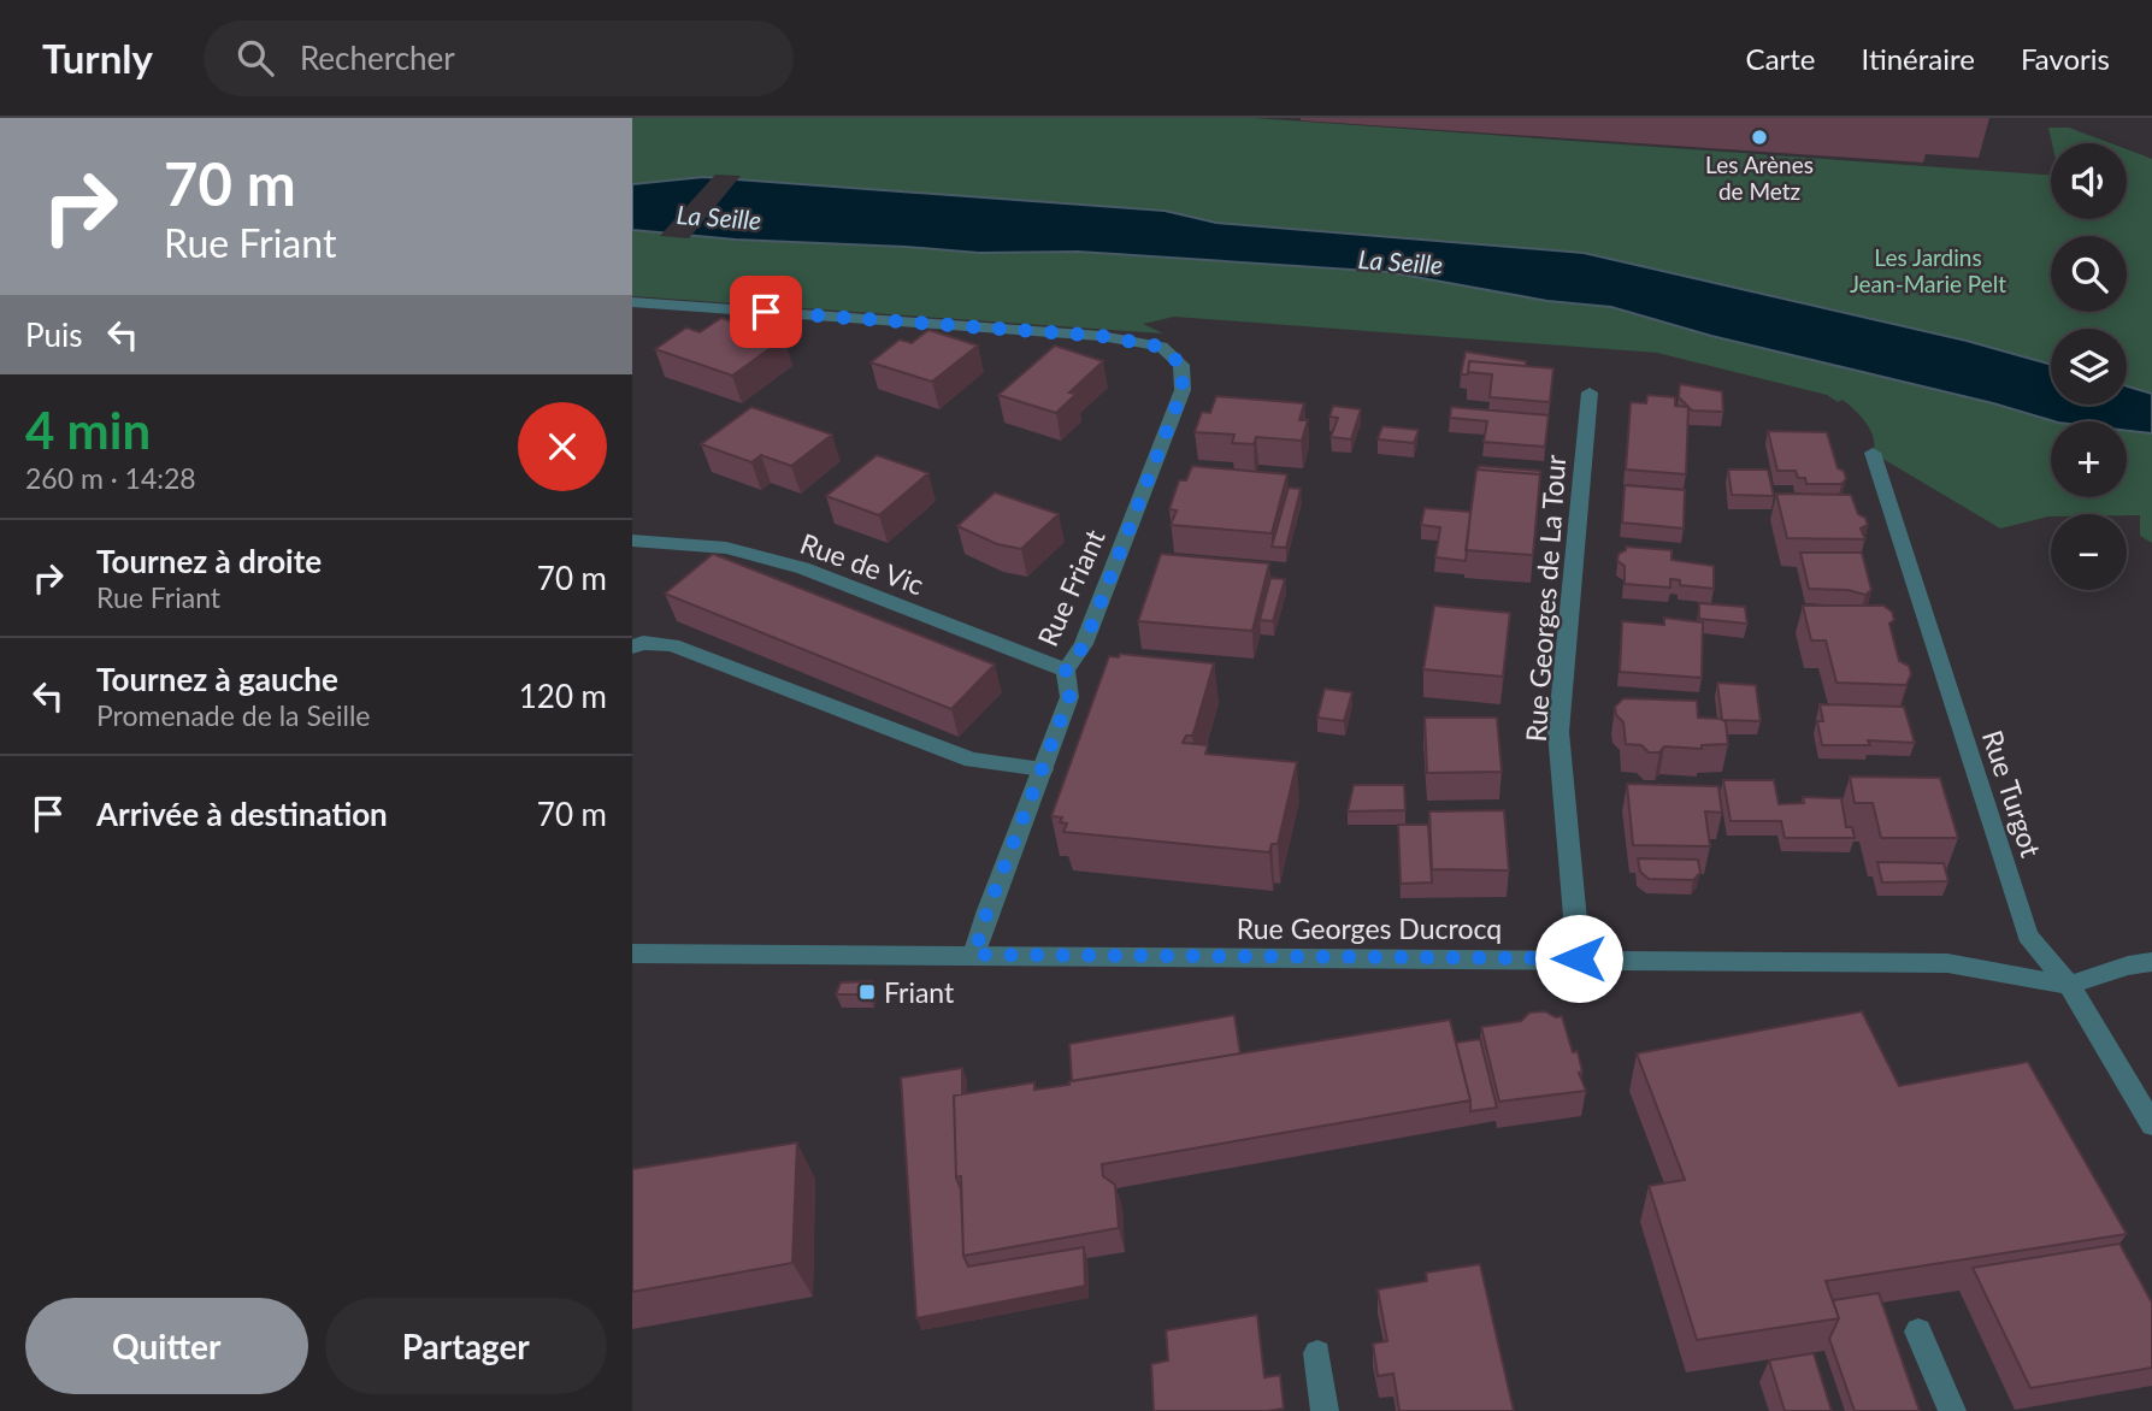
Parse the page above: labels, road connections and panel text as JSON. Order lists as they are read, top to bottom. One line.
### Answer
{"streets":{"street":["Rue de Vic","Rue Friant","Rue Georges de La Tour","Rue Turgot","Rue Georges Ducrocq"]},"crossings":[["Rue de Vic","Rue Friant"],["Rue Friant","Rue Georges Ducrocq"],["Rue Georges de La Tour","Rue Georges Ducrocq"],["Rue Turgot","Rue Georges Ducrocq"]],"water":["La Seille"],"parks":["Les Jardins Jean-Marie Pelt"],"places":{"other":["Les Arènes de Metz"],"transit":["Friant"]},"page":{"header":"Turnly","search":"Rechercher","nav":["Carte","Itinéraire","Favoris"],"turn":["70 m","Rue Friant"],"map_buttons":["+","−"],"then":"Puis","heading":["4 min","260 m · 14:28"],"list":[{"name":"Tournez à droite","note":"Rue Friant","value":"70 m"},{"name":"Tournez à gauche","note":"Promenade de la Seille","value":"120 m"},{"name":"Arrivée à destination","value":"70 m"}],"buttons":["Quitter","Partager"]}}
